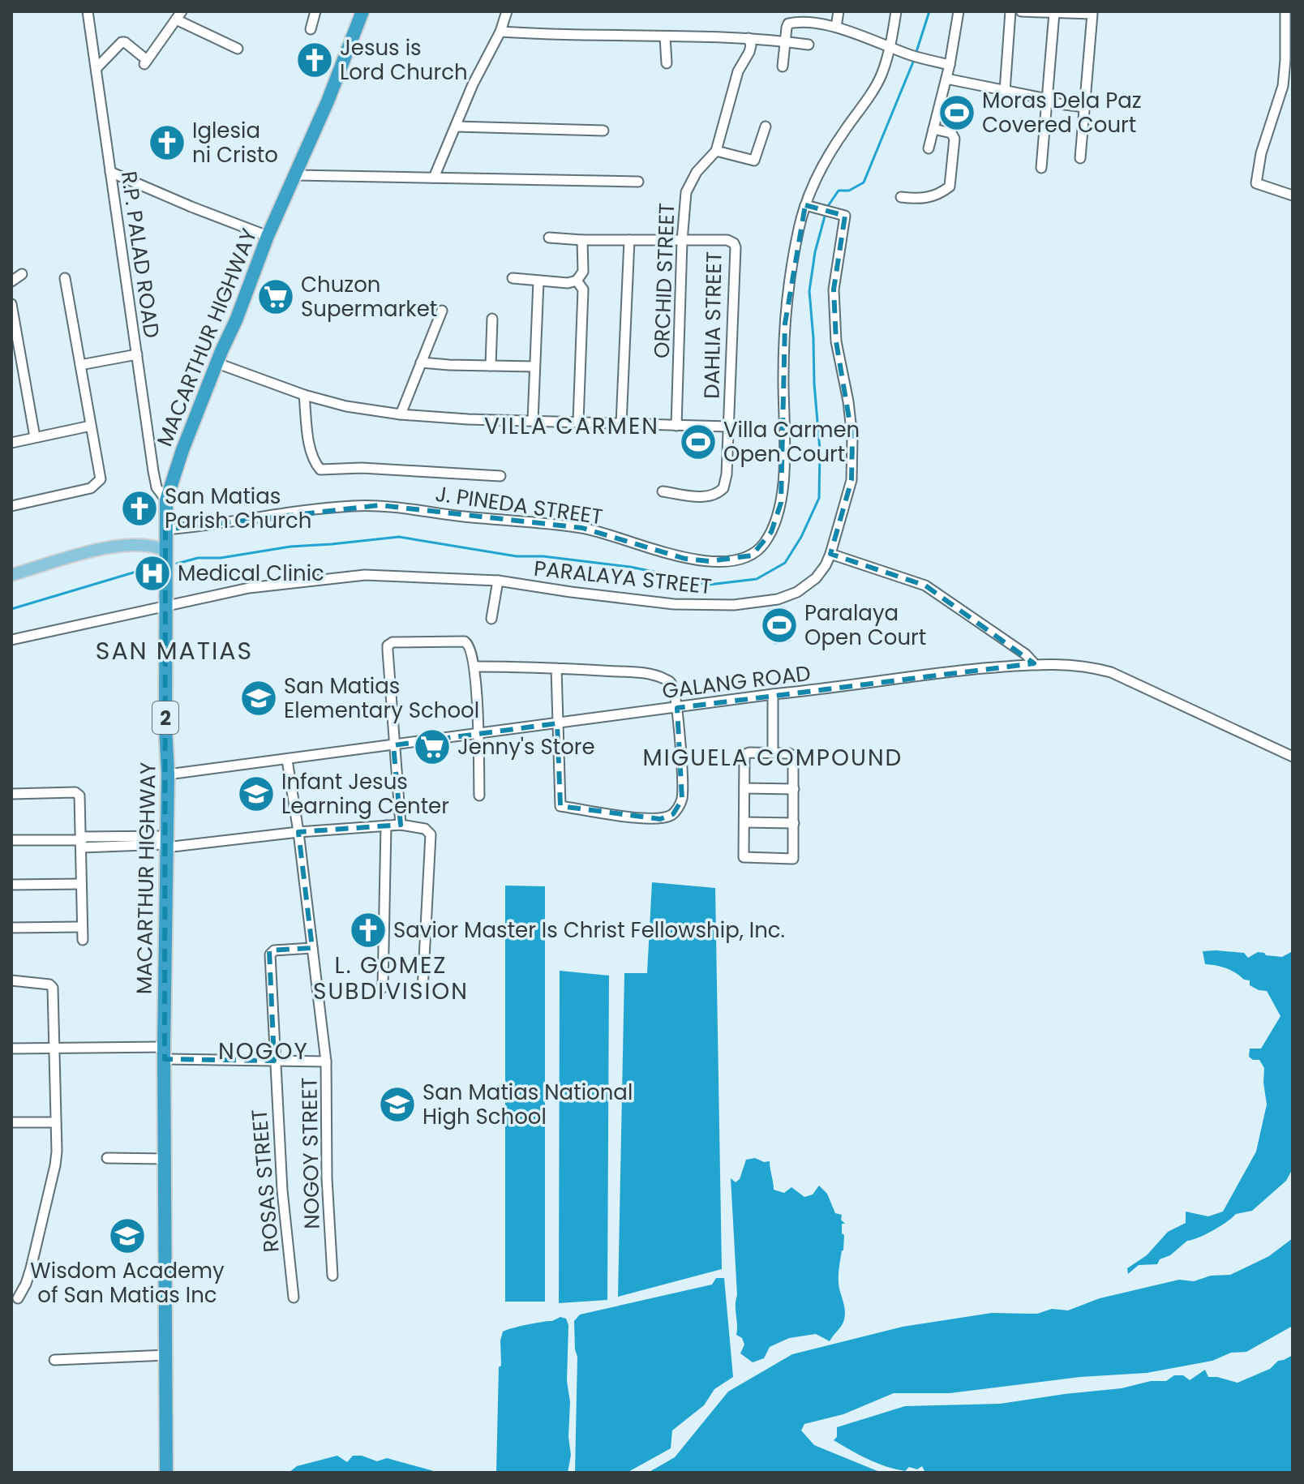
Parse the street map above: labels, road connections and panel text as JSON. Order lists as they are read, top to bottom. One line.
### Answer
{"streets":{"highway":["MACARTHUR HIGHWAY","2"],"street":["R.P. PALAD ROAD","ORCHID STREET","DAHLIA STREET","J. PINEDA STREET","PARALAYA STREET","GALANG ROAD","NOGOY STREET","ROSAS STREET"]},"crossings":[["R.P. PALAD ROAD","MACARTHUR HIGHWAY"],["ORCHID STREET","DAHLIA STREET"],["MACARTHUR HIGHWAY","J. PINEDA STREET"],["MACARTHUR HIGHWAY","PARALAYA STREET"],["MACARTHUR HIGHWAY","GALANG ROAD"],["J. PINEDA STREET","PARALAYA STREET"],["GALANG ROAD","NOGOY STREET"],["NOGOY STREET","ROSAS STREET"]],"districts":["VILLA CARMEN","SAN MATIAS","MIGUELA COMPOUND","L. GOMEZ SUBDIVISION","NOGOY"],"places":{"church":["Jesus is Lord Church","Iglesia ni Cristo","San Matias Parish Church","Savior Master Is Christ Fellowship, Inc."],"sports":["Moras Dela Paz Covered Court","Villa Carmen Open Court","Paralaya Open Court"],"supermarket":["Chuzon Supermarket","Jenny's Store"],"hospital":["Medical Clinic"],"school or university":["San Matias Elementary School","Infant Jesus Learning Center","San Matias National High School","Wisdom Academy of San Matias Inc"]}}
